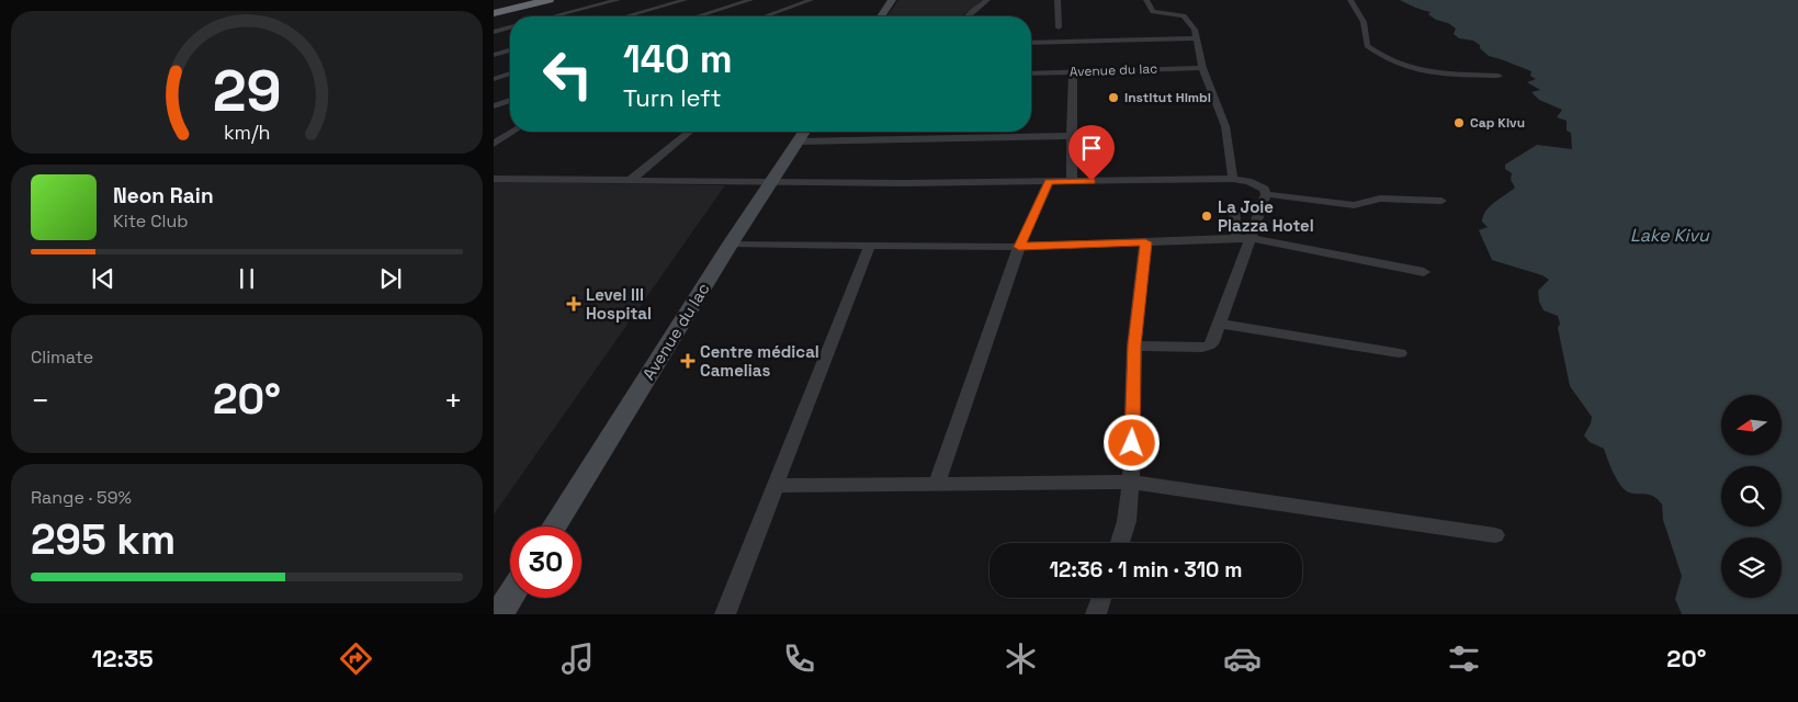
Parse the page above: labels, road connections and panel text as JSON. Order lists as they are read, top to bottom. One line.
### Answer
{"streets":{"main road":["Avenue du lac"]},"water":["Lake Kivu"],"places":{"other":["Institut Himbi","Cap Kivu","La Joie Plazza Hotel"],"health":["Level III Hospital","Centre médical Camelias"]},"north":"left","page":{"turn":["140 m","Turn left"],"song":["Neon Rain","Kite Club"],"tile":["Climate",["Range · 59%","295 km"]],"heat":["−","20°","+"],"limit":"30","trip":"12:36 · 1 min · 310 m","tabs":["12:35","20°"],"gauge":["29","km/h"]}}
